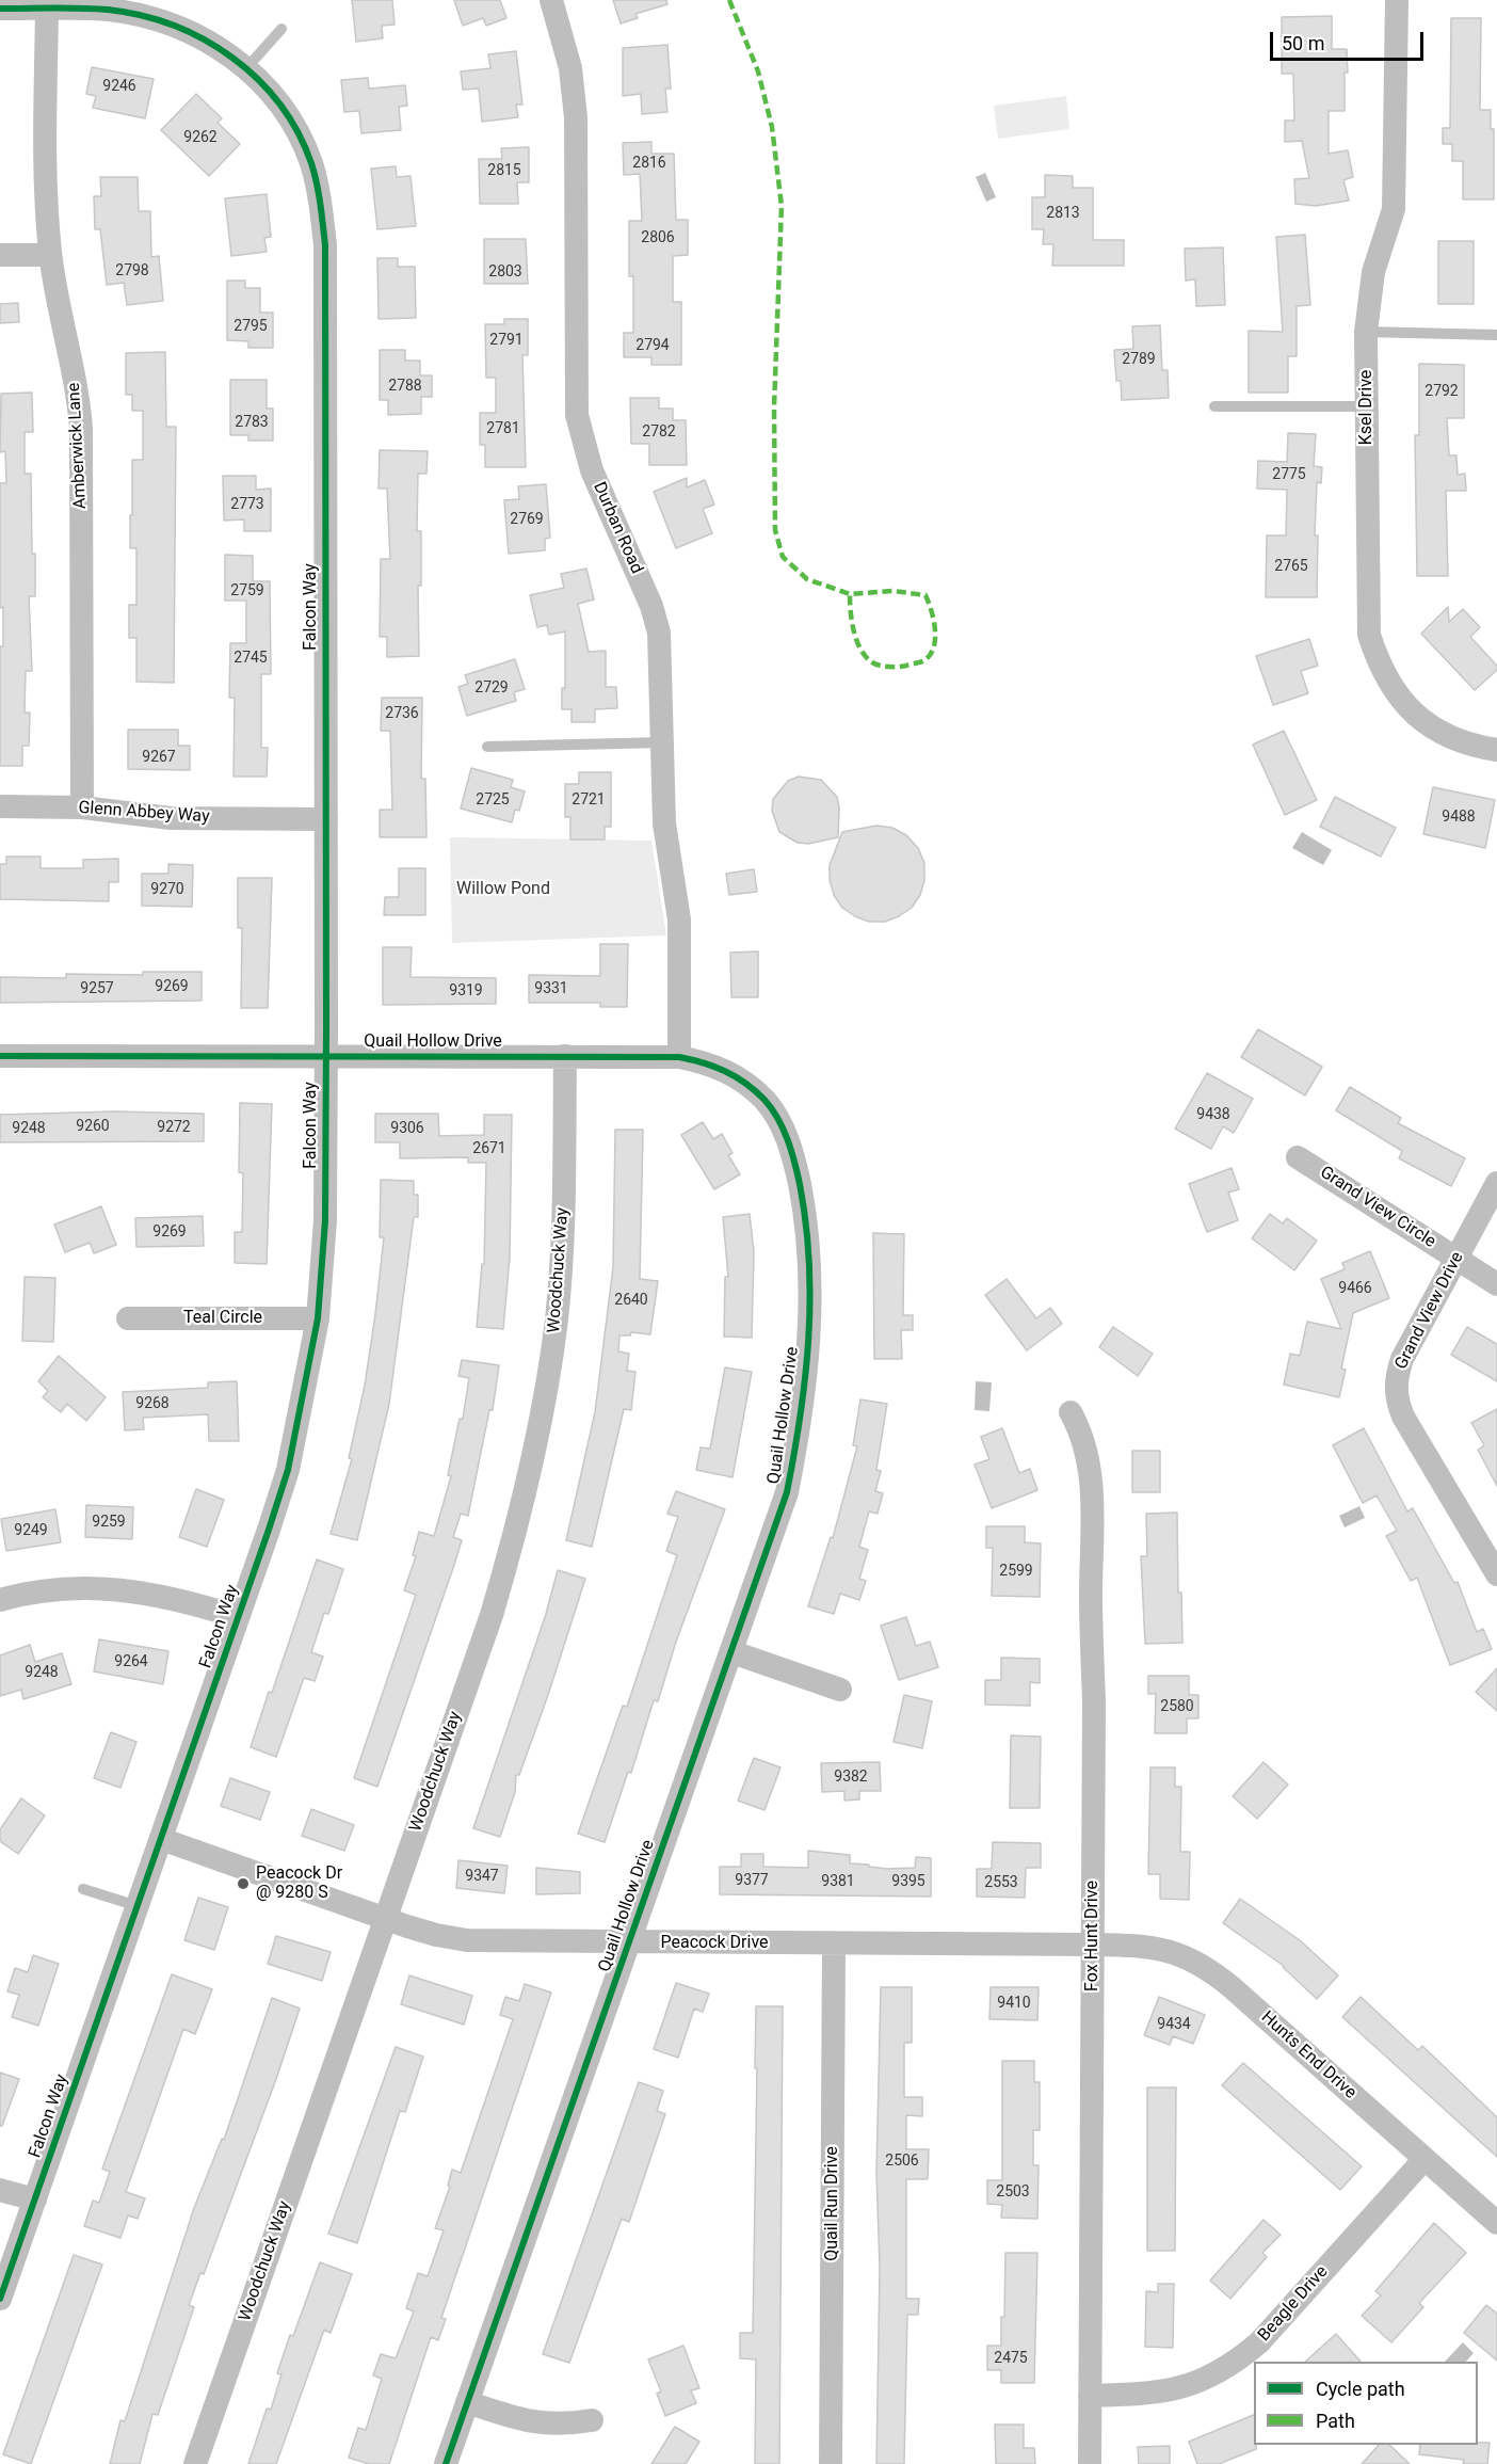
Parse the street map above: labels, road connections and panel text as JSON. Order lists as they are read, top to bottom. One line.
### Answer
{"streets":{"street":["Ksel Drive","Amberwick Lane","Durban Road","Falcon Way","Glenn Abbey Way","Quail Hollow Drive","Grand View Circle","Woodchuck Way","Grand View Drive","Teal Circle","Fox Hunt Drive","Peacock Drive","Hunts End Drive","Quail Run Drive","Beagle Drive"]},"crossings":[["Amberwick Lane","Falcon Way"],["Amberwick Lane","Glenn Abbey Way"],["Durban Road","Quail Hollow Drive"],["Falcon Way","Glenn Abbey Way"],["Falcon Way","Quail Hollow Drive"],["Falcon Way","Teal Circle"],["Falcon Way","Peacock Drive"],["Quail Hollow Drive","Woodchuck Way"],["Quail Hollow Drive","Peacock Drive"],["Grand View Circle","Grand View Drive"],["Woodchuck Way","Peacock Drive"],["Fox Hunt Drive","Peacock Drive"],["Fox Hunt Drive","Hunts End Drive"],["Fox Hunt Drive","Beagle Drive"],["Peacock Drive","Hunts End Drive"],["Peacock Drive","Quail Run Drive"],["Hunts End Drive","Beagle Drive"]],"parks":["Willow Pond"],"places":["Peacock Dr @ 9280 S"],"house_numbers":["9246","9262","2816","2815","2813","2806","2798","2803","2795","2791","2794","2789","2788","2792","2783","2781","2782","2775","2773","2769","2765","2759","2745","2729","2736","9267","2725","2721","9488","9270","9269","9257","9331","9319","9438","9260","9272","9248","9306","2671","9269","9466","2640","9268","9259","9249","2599","9264","9248","2580","9382","9347","9377","9381","9395","2553","9410","9434","2506","2503","2475"],"legend":["Cycle path","Path"],"scale_bar":"50 m"}
